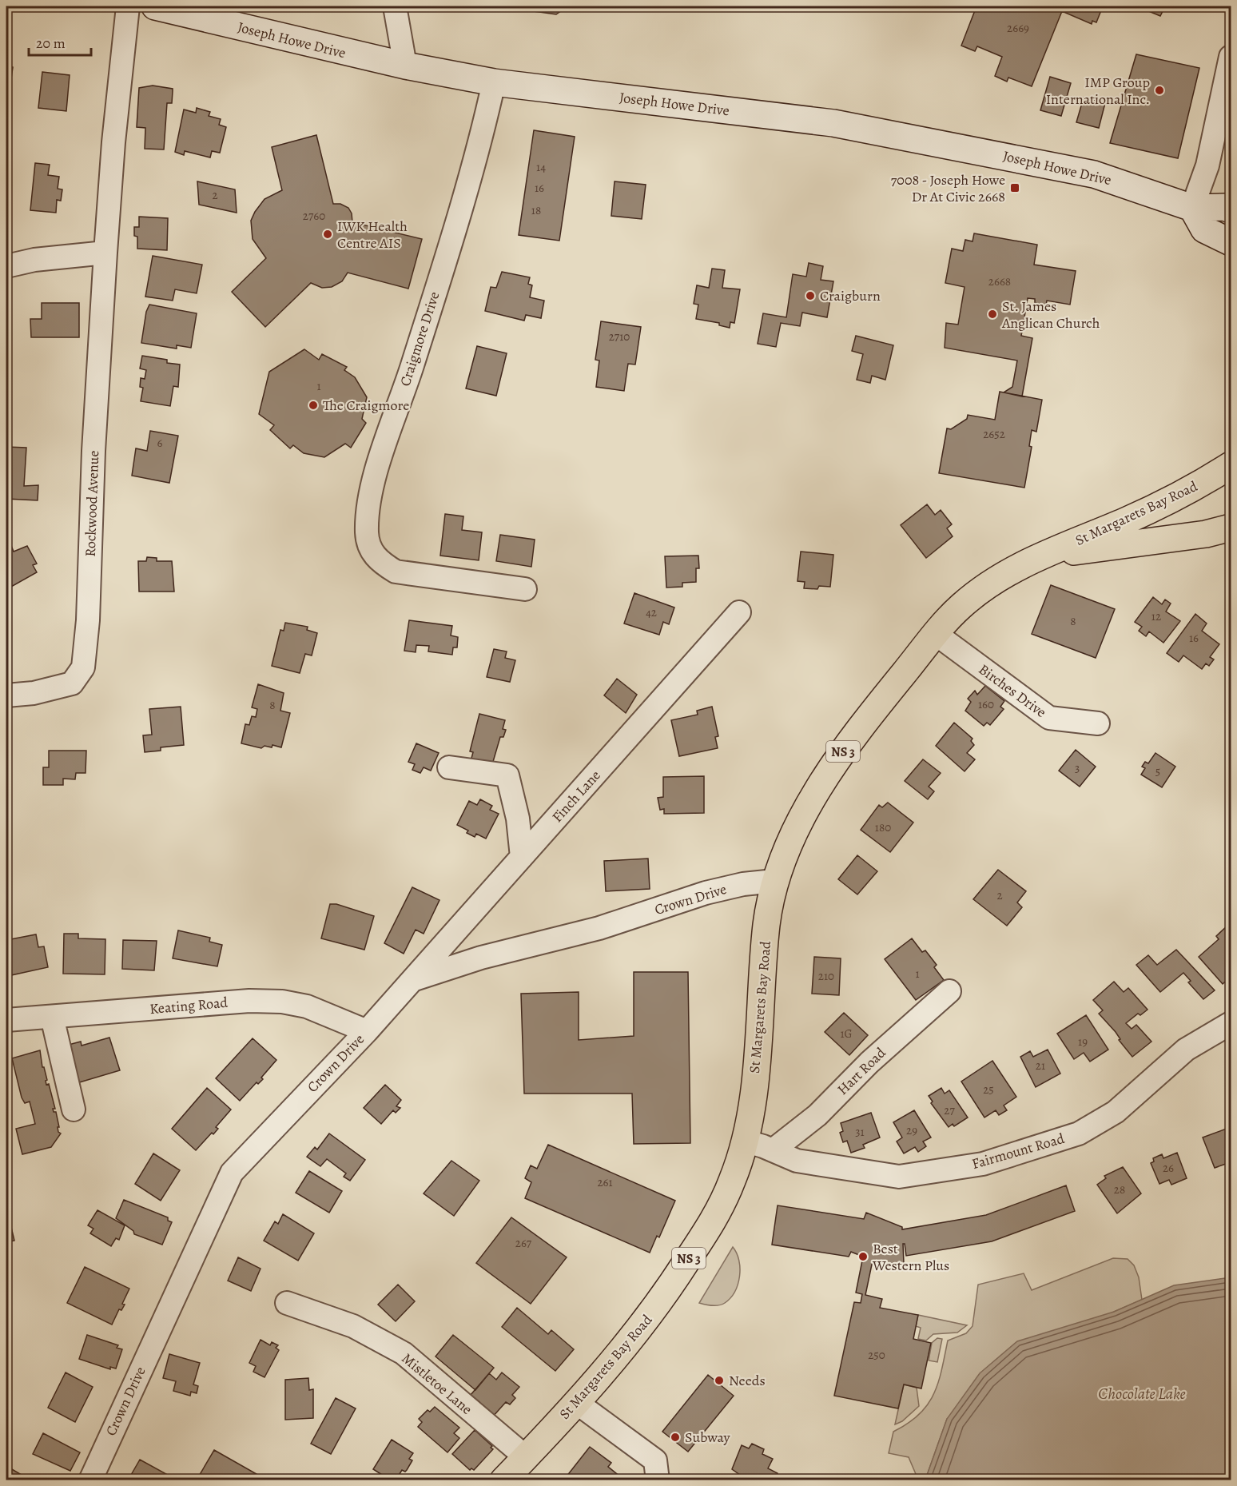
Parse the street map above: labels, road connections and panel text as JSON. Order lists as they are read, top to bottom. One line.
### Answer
{"streets":{"main road":["Joseph Howe Drive","St Margarets Bay Road","NS 3"],"street":["Craigmore Drive","Rockwood Avenue","Birches Drive","Finch Lane","Crown Drive","Keating Road","Hart Road","Fairmount Road","Mistletoe Lane"]},"crossings":[["Joseph Howe Drive","Craigmore Drive"],["St Margarets Bay Road","Birches Drive"],["St Margarets Bay Road","Crown Drive"],["St Margarets Bay Road","Fairmount Road"],["St Margarets Bay Road","Mistletoe Lane"],["Finch Lane","Crown Drive"],["Crown Drive","Keating Road"],["Hart Road","Fairmount Road"]],"water":["Chocolate Lake"],"places":{"other":["IMP Group International Inc.","IWK Health Centre AIS","Craigburn","St. James Anglican Church","The Craigmore","Best Western Plus","Needs","Subway"],"transit":["7008 - Joseph Howe Dr At Civic 2668"]},"house_numbers":["2669","14","16","2","18","2760","2668","2710","1","2652","6","42","12","8","16","160","8","3","5","180","2","1","210","1G","19","21","25","27","29","31","26","261","28","267","250"],"scale_bar":"20 m"}
